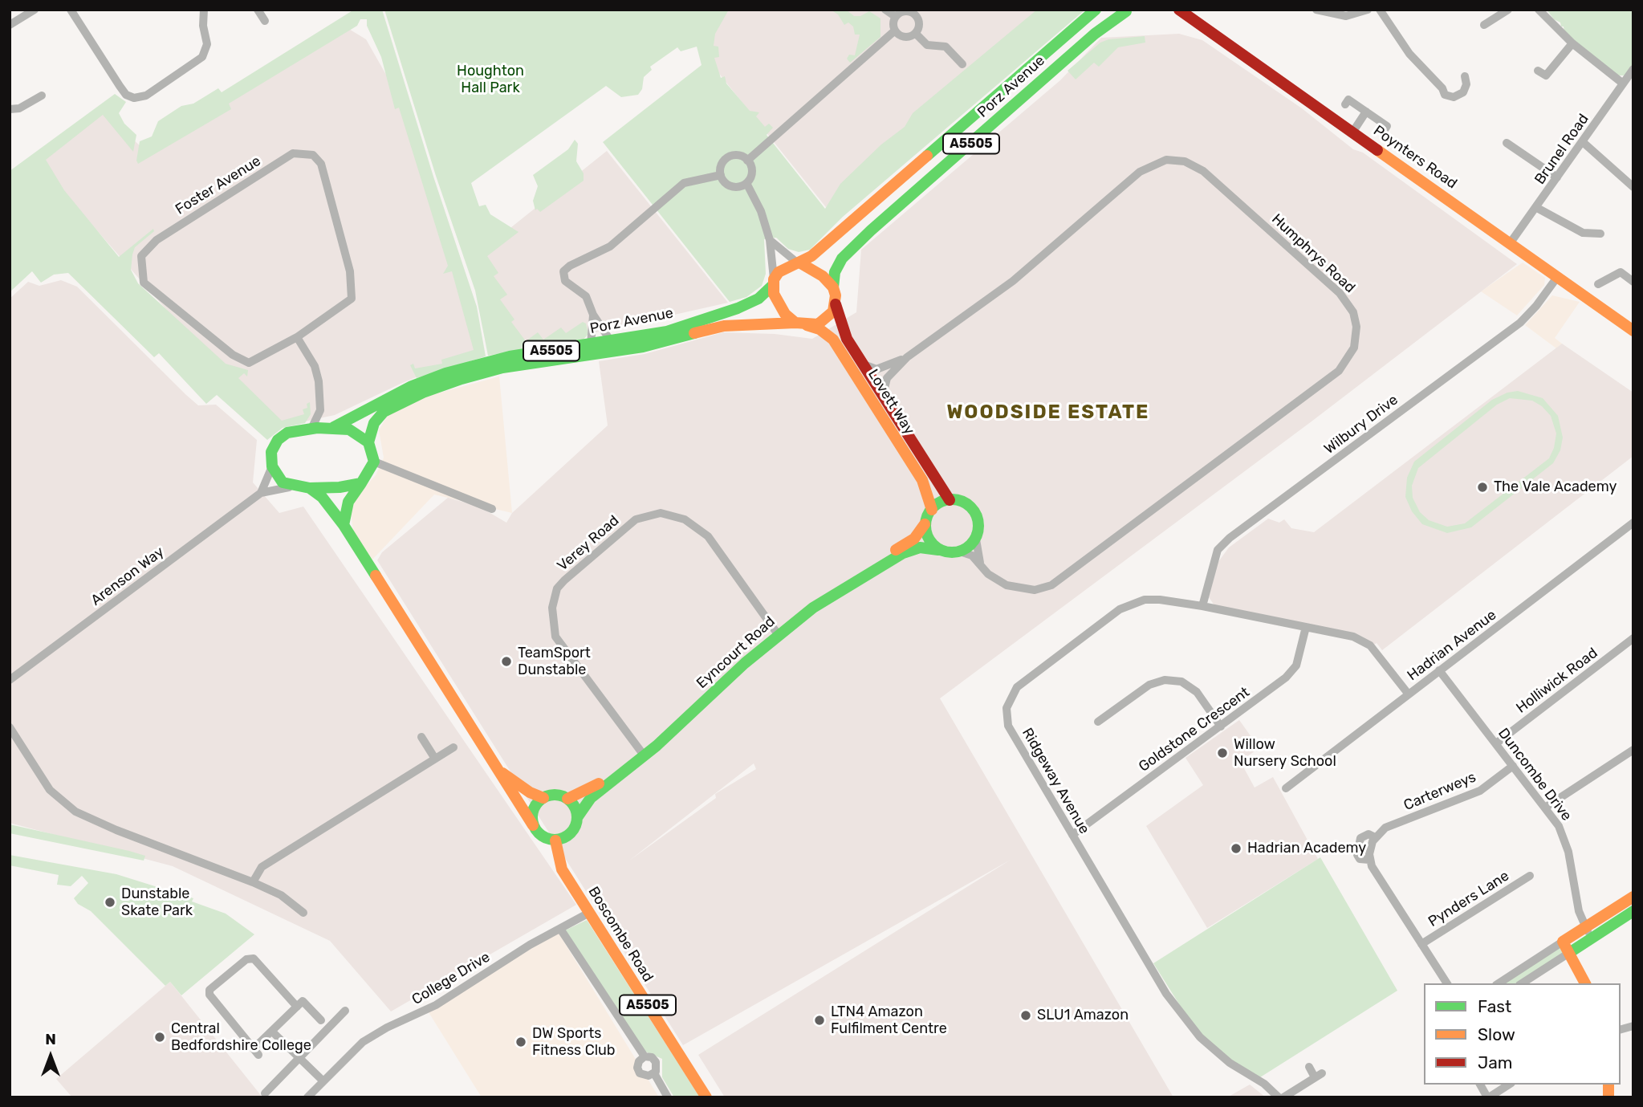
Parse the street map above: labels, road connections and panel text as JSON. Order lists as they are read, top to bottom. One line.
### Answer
{"streets":{"main road":["Porz Avenue","A5505","Poynters Road","Lovett Way","Eyncourt Road","Boscombe Road"],"street":["Brunel Road","Foster Avenue","Humphrys Road","Wilbury Drive","Verey Road","Arenson Way","Hadrian Avenue","Holliwick Road","Goldstone Crescent","Duncombe Drive","Ridgeway Avenue","Carterweys","Pynders Lane","College Drive"]},"crossings":[["Porz Avenue","A5505"],["Porz Avenue","Lovett Way"],["Porz Avenue","Arenson Way"],["A5505","Lovett Way"],["A5505","Arenson Way"],["Brunel Road","Poynters Road"],["Poynters Road","Wilbury Drive"],["Humphrys Road","Lovett Way"],["Humphrys Road","Eyncourt Road"],["Lovett Way","Eyncourt Road"],["Wilbury Drive","Ridgeway Avenue"],["Verey Road","Eyncourt Road"],["Hadrian Avenue","Duncombe Drive"],["Hadrian Avenue","Ridgeway Avenue"],["Eyncourt Road","Boscombe Road"],["Holliwick Road","Duncombe Drive"],["Goldstone Crescent","Ridgeway Avenue"],["Duncombe Drive","Carterweys"],["Carterweys","Pynders Lane"],["Boscombe Road","College Drive"]],"districts":["WOODSIDE ESTATE"],"parks":["Houghton Hall Park"],"places":["The Vale Academy","TeamSport Dunstable","Willow Nursery School","Hadrian Academy","Dunstable Skate Park","SLU1 Amazon","LTN4 Amazon Fulfilment Centre","Central Bedfordshire College","DW Sports Fitness Club"],"legend":["Fast","Slow","Jam"],"north":"top"}
